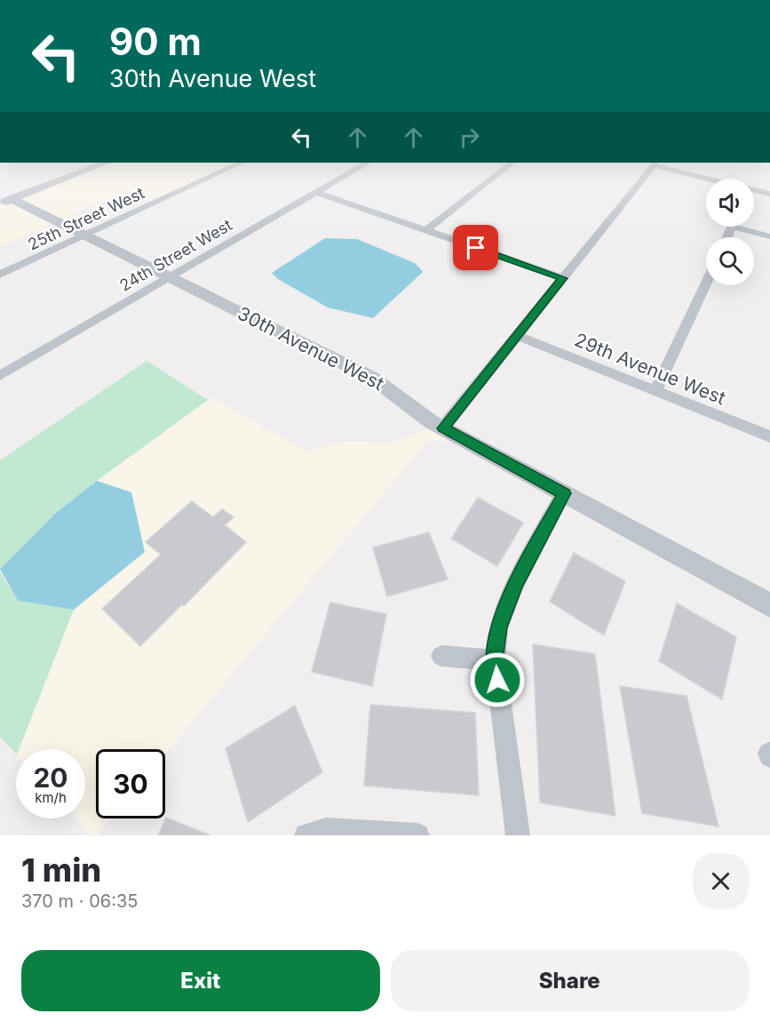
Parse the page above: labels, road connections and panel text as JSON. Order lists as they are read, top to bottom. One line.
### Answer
{"streets":{"street":["25th Street West","24th Street West","30th Avenue West","29th Avenue West"]},"crossings":[["25th Street West","30th Avenue West"],["24th Street West","30th Avenue West"]],"page":{"turn":["90 m","30th Avenue West"],"speed":"20 km/h","limit":"30","heading":["1 min","370 m · 06:35"],"buttons":["Exit","Share"]}}
